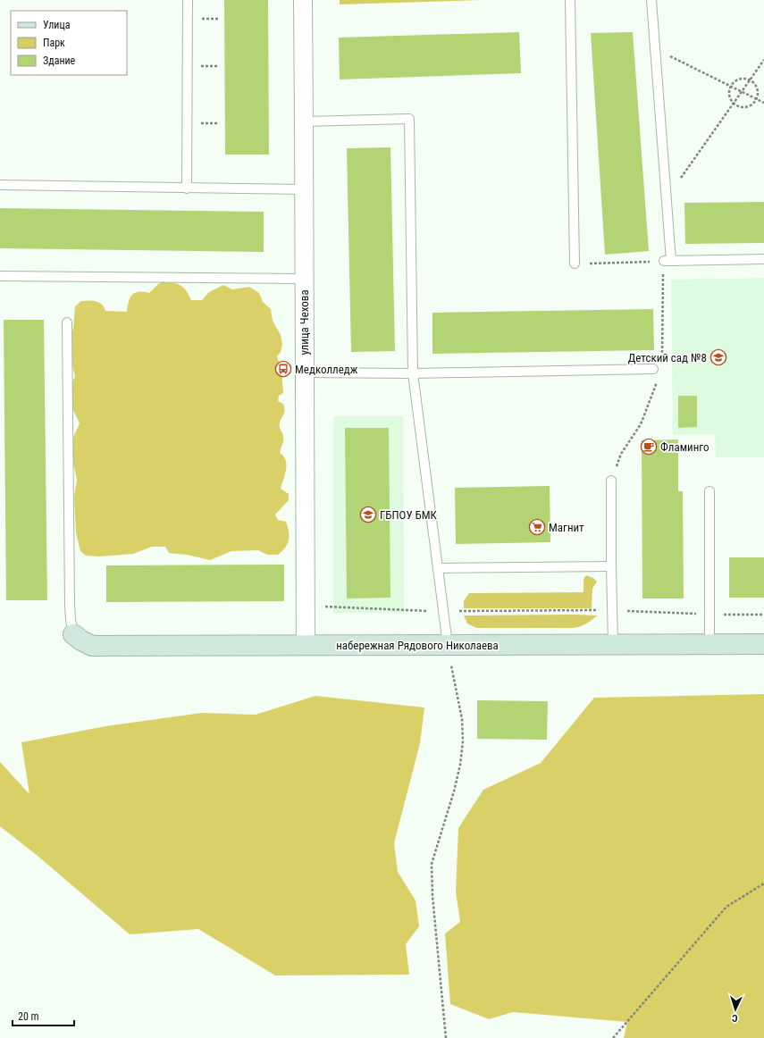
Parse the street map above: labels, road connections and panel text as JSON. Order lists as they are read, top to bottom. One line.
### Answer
{"streets":{"street":["улица Чехова","набережная Рядового Николаева"]},"crossings":[["улица Чехова","набережная Рядового Николаева"]],"places":{"school or university":["Детский сад №8","ГБПОУ БМК"],"bus stop":["Медколледж"],"cafe":["Фламинго"],"supermarket":["Магнит"]},"legend":["Улица","Парк","Здание"],"scale_bar":"20 m","north":"bottom"}
